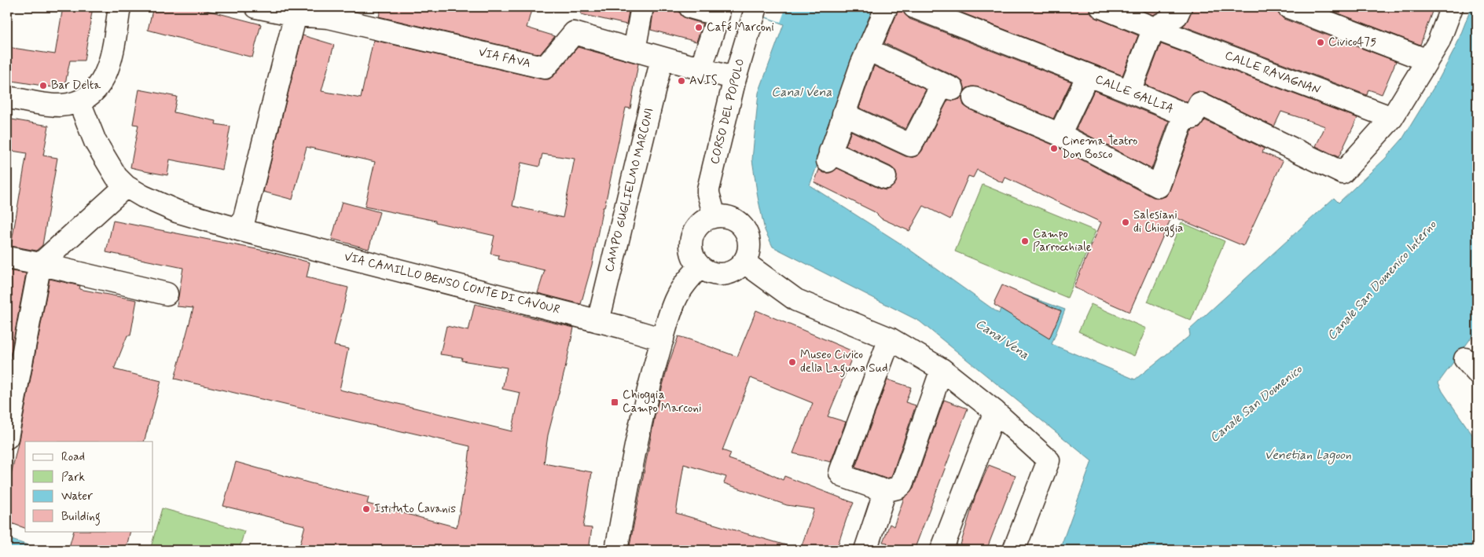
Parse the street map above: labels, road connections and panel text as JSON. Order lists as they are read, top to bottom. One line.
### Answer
{"streets":{"street":["VIA FAVA","CALLE RAVAGNAN","CALLE GALLIA","CORSO DEL POPOLO","CAMPO GUGLIELMO MARCONI","VIA CAMILLO BENSO CONTE DI CAVOUR"]},"crossings":[["VIA FAVA","CORSO DEL POPOLO"],["VIA FAVA","CAMPO GUGLIELMO MARCONI"],["CALLE RAVAGNAN","CALLE GALLIA"],["CAMPO GUGLIELMO MARCONI","VIA CAMILLO BENSO CONTE DI CAVOUR"]],"water":["Canal Vena","Canale San Domenico Interno","Canale San Domenico","Venetian Lagoon"],"places":{"other":["Café Marconi","Civico475","AVIS","Bar Delta","Cinema Teatro Don Bosco","Salesiani di Chioggia","Campo Parrocchiale","Museo Civico della Laguna Sud","Istituto Cavanis"],"transit":["Chioggia Campo Marconi"]},"legend":["Road","Park","Water","Building"]}
